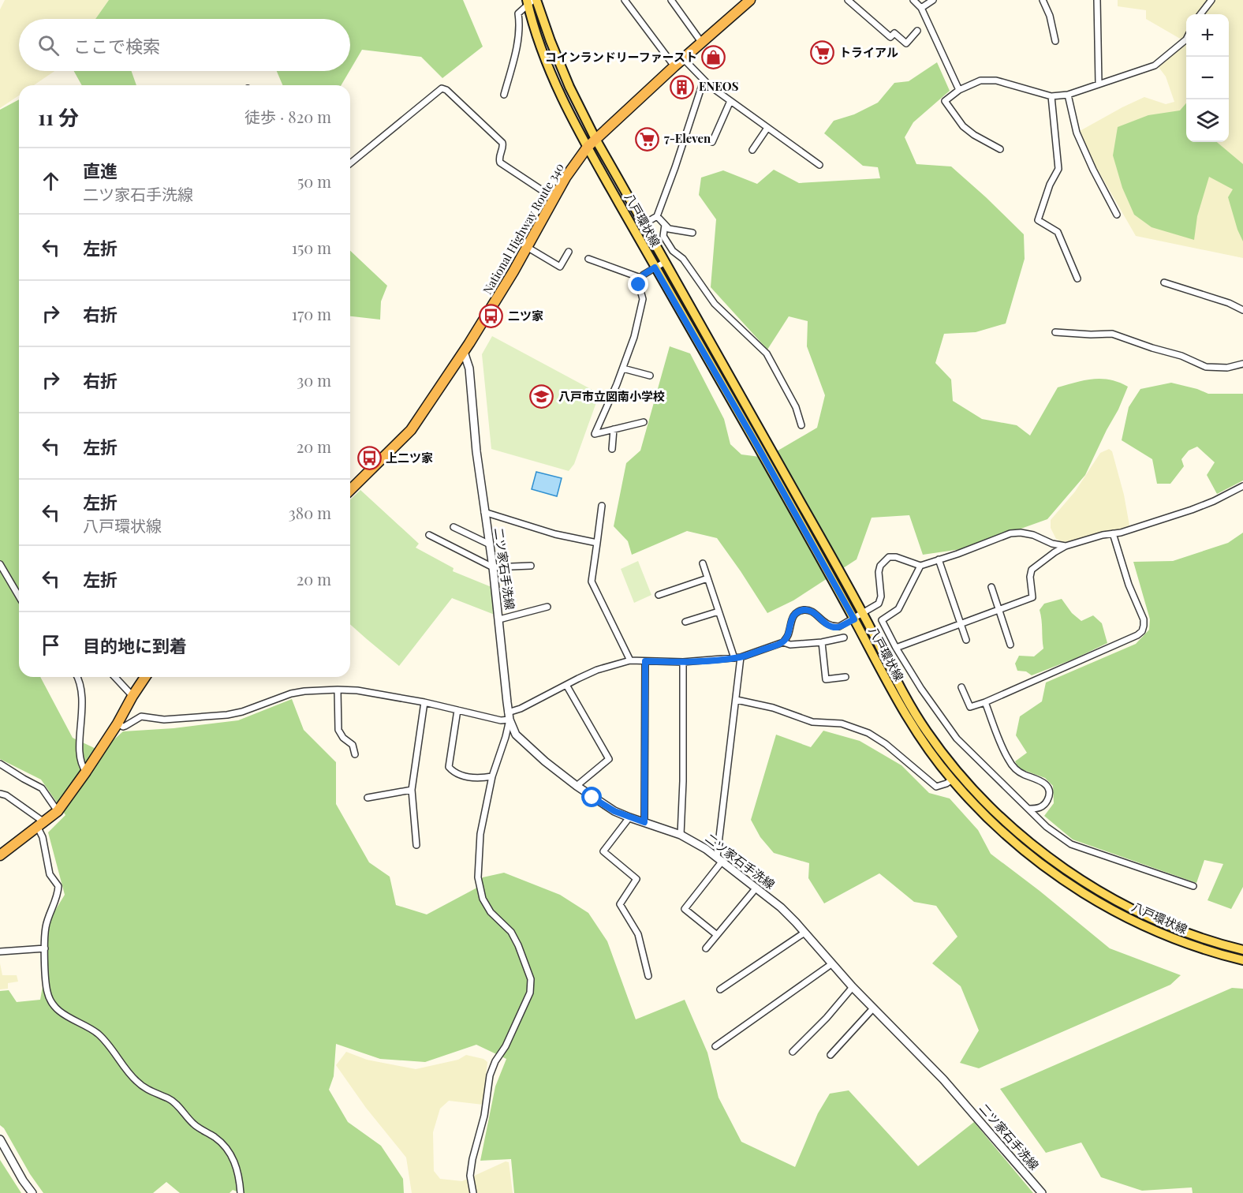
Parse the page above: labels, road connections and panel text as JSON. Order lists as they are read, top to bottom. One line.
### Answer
{"streets":{"highway":["National Highway Route 340"],"main road":["八戸環状線"],"street":["二ツ家石手洗線"]},"crossings":[["八戸環状線","National Highway Route 340"],["National Highway Route 340","二ツ家石手洗線"]],"places":{"supermarket":["トライアル","7-Eleven"],"shop":["コインランドリーファースト"],"building":["ENEOS"],"bus stop":["二ツ家","上二ツ家"],"school or university":["八戸市立図南小学校"]},"page":{"map_buttons":["+","−"],"search":"ここで検索","heading":["11 分","徒歩 · 820 m"],"list":[["直進","二ツ家石手洗線","50 m"],["左折","150 m"],["右折","170 m"],["右折","30 m"],["左折","20 m"],["左折","八戸環状線","380 m"],["左折","20 m"],"目的地に到着"]}}
